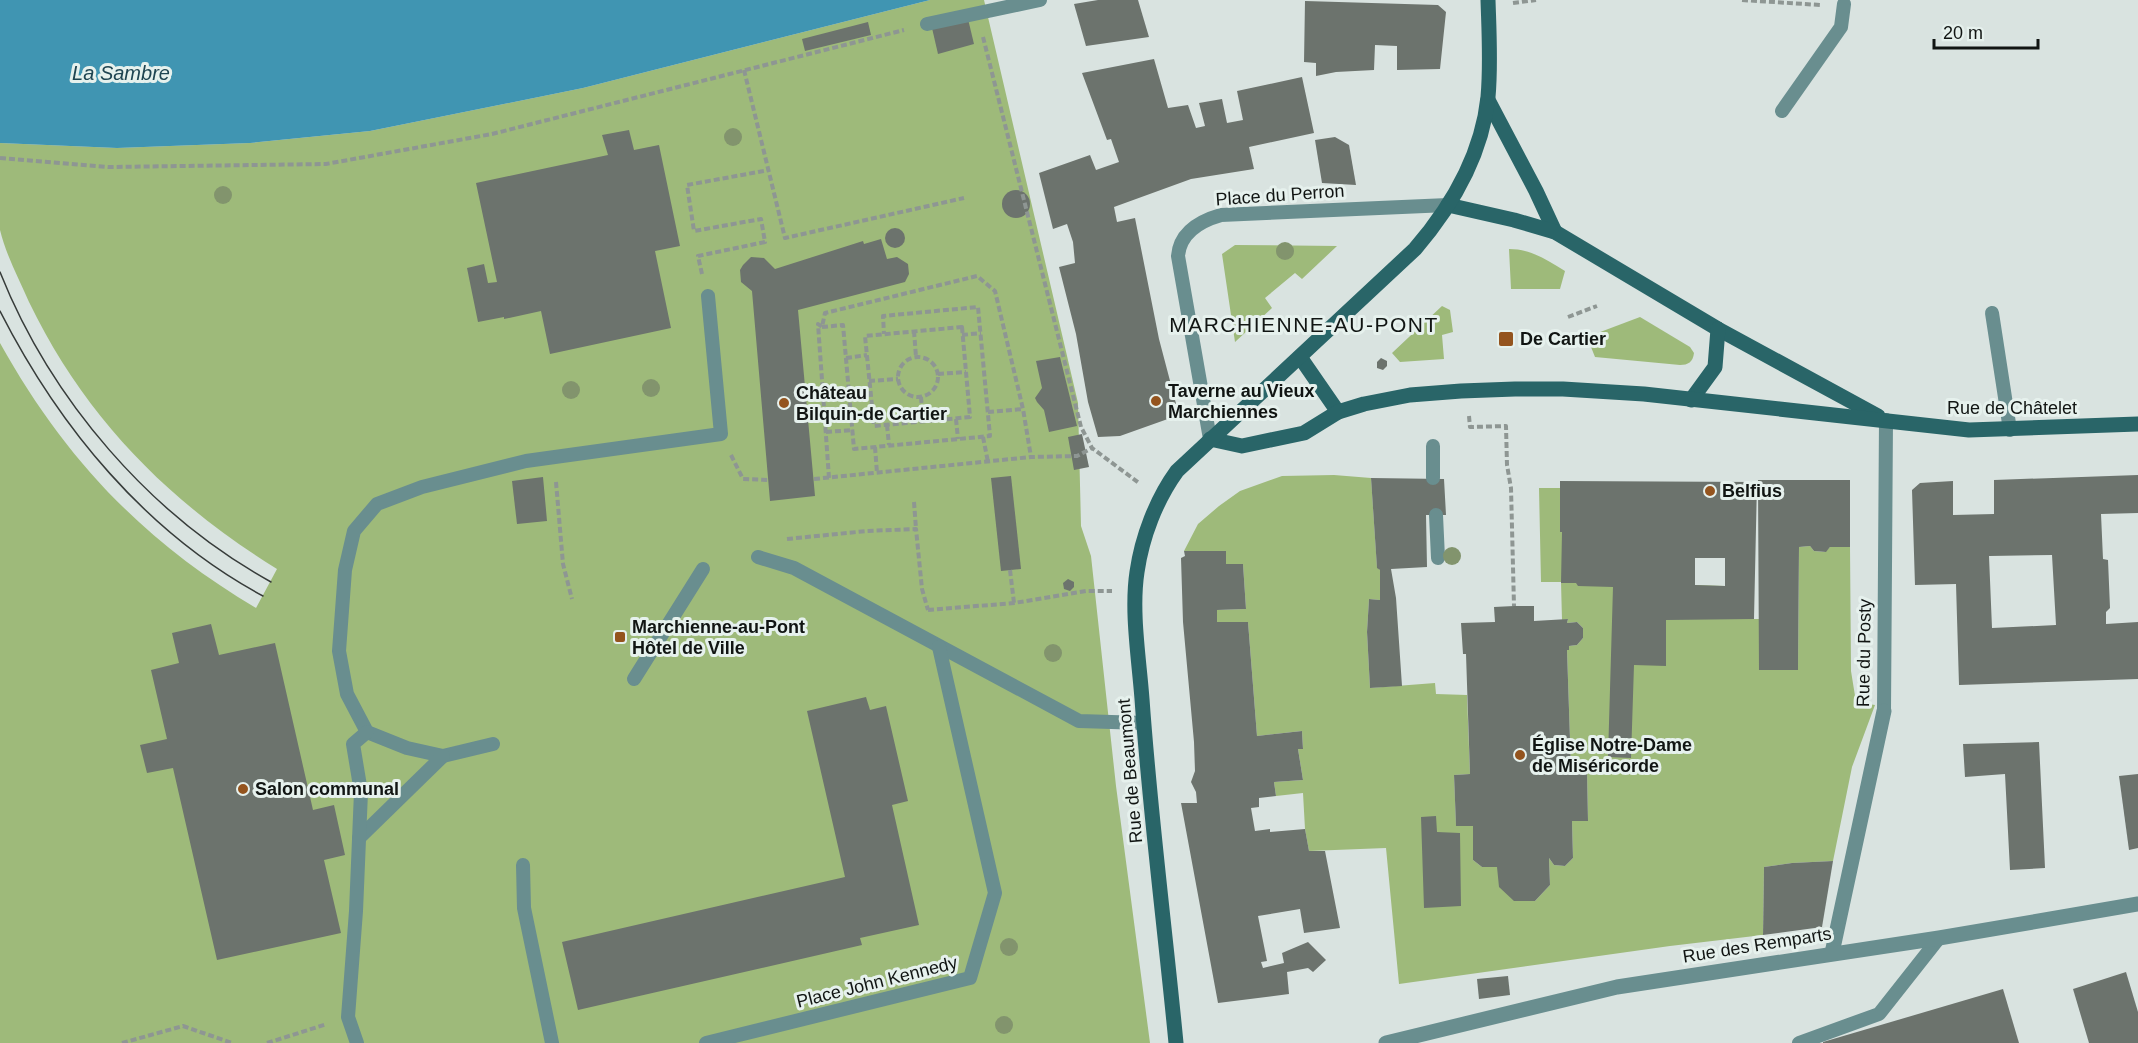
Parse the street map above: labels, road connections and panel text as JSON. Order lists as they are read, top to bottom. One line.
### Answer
{"streets":{"main road":["Rue de Châtelet","Rue de Beaumont"],"street":["Rue du Posty","Rue des Remparts"],"lane":["Place du Perron","Place John Kennedy"]},"crossings":[["Place du Perron","Rue de Châtelet"],["Rue de Châtelet","Rue du Posty"],["Rue du Posty","Rue des Remparts"]],"districts":["MARCHIENNE-AU-PONT"],"water":["La Sambre"],"places":{"transit":["De Cartier","Marchienne-au-Pont Hôtel de Ville"],"other":["Taverne au Vieux Marchiennes","Château Bilquin-de Cartier","Belfius","Église Notre-Dame de Miséricorde","Salon communal"]},"scale_bar":"20 m"}
